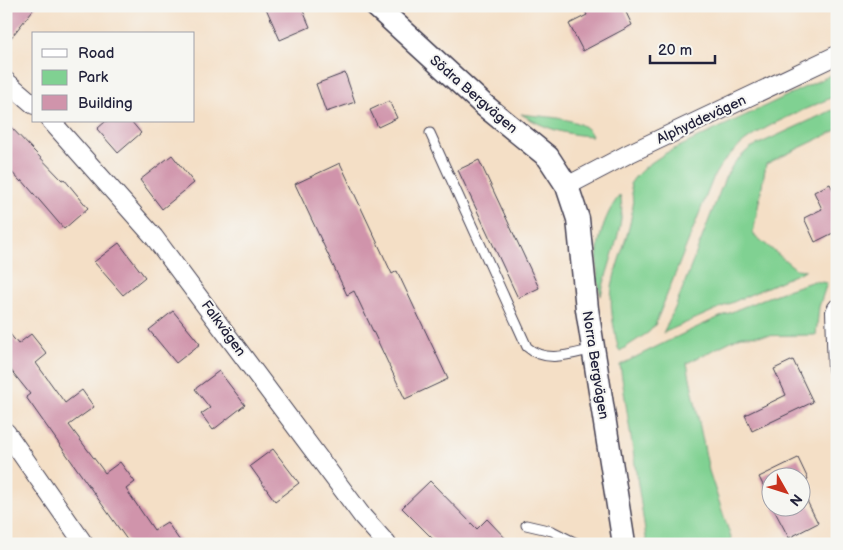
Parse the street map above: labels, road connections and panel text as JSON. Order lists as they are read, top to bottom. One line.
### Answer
{"streets":{"street":["Södra Bergvägen","Alphyddevägen","Falkvägen","Norra Bergvägen"]},"crossings":[["Södra Bergvägen","Alphyddevägen"],["Södra Bergvägen","Norra Bergvägen"],["Alphyddevägen","Norra Bergvägen"]],"legend":["Road","Park","Building"],"scale_bar":"20 m","north":"bottom right"}
